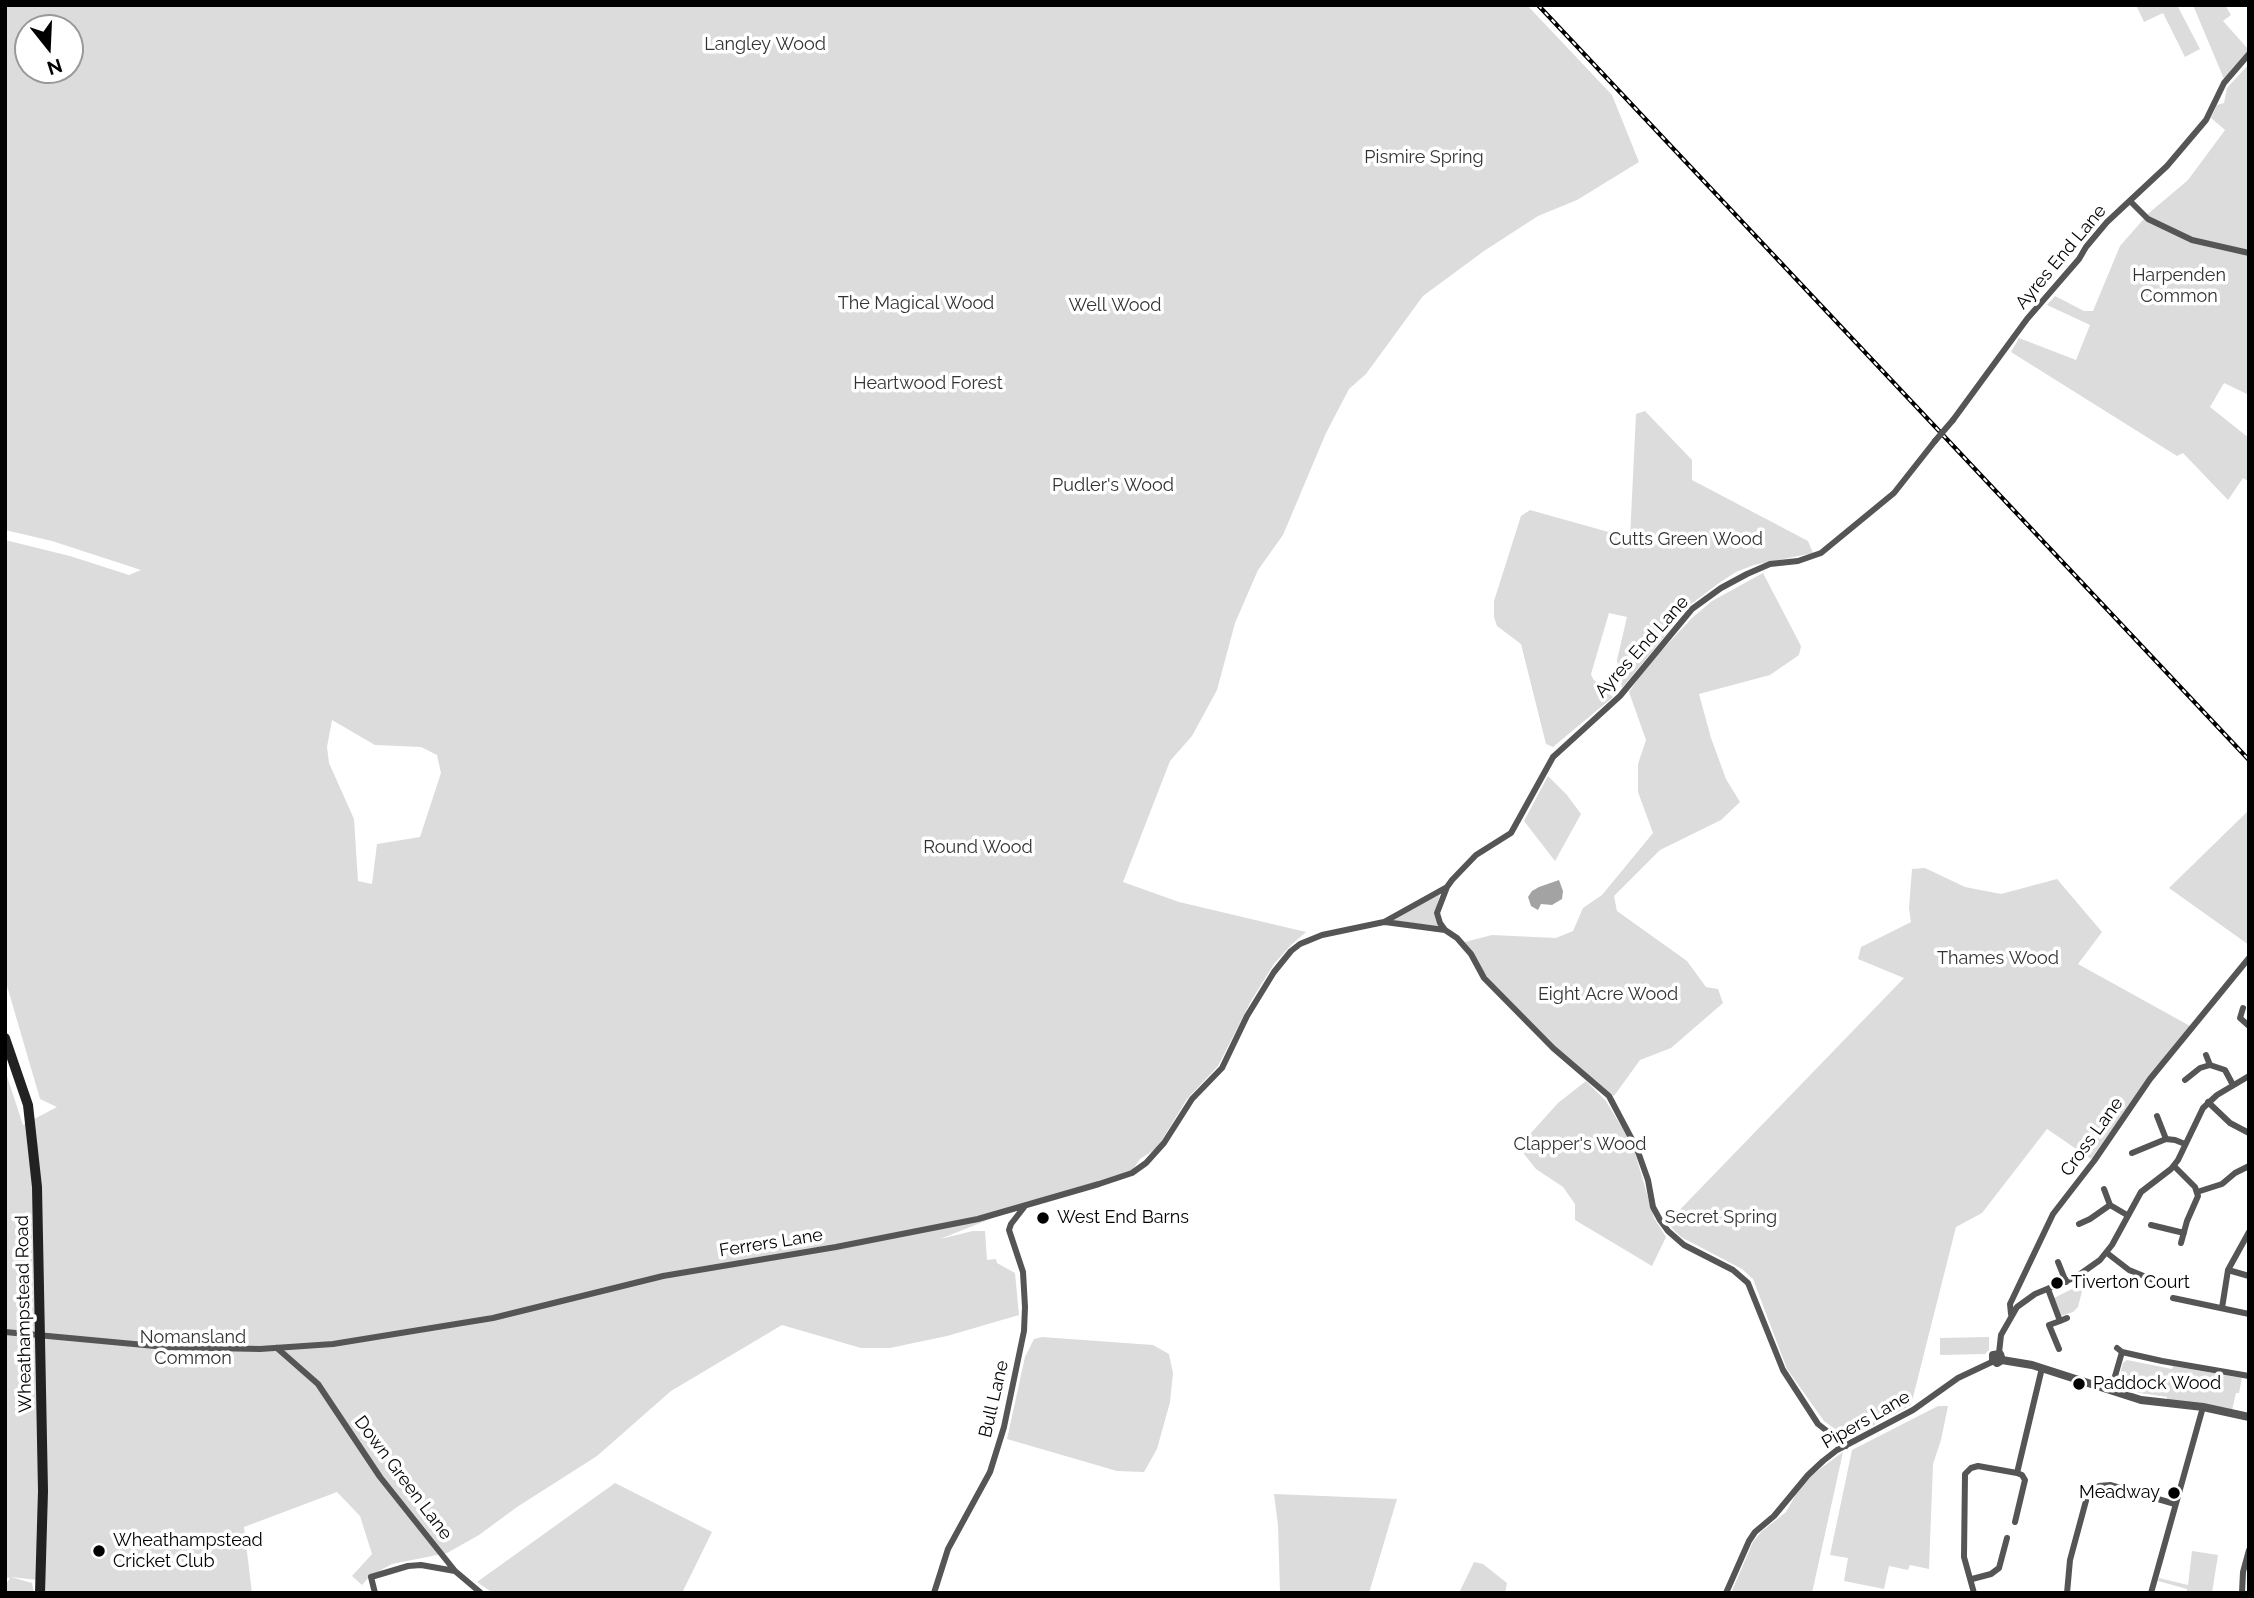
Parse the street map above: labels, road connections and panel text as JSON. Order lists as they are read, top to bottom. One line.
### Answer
{"streets":{"main road":["Wheathampstead Road"],"street":["Ayres End Lane","Cross Lane","Ferrers Lane","Bull Lane","Pipers Lane","Down Green Lane"]},"crossings":[["Ayres End Lane","Ferrers Lane"],["Cross Lane","Pipers Lane"],["Ferrers Lane","Wheathampstead Road"],["Ferrers Lane","Bull Lane"],["Ferrers Lane","Down Green Lane"]],"parks":["Langley Wood","Pismire Spring","Harpenden Common","The Magical Wood","Well Wood","Heartwood Forest","Pudler's Wood","Cutts Green Wood","Round Wood","Thames Wood","Eight Acre Wood","Clapper's Wood","Secret Spring","Nomansland Common"],"places":["West End Barns","Tiverton Court","Paddock Wood","Meadway","Wheathampstead Cricket Club"],"north":"bottom"}
